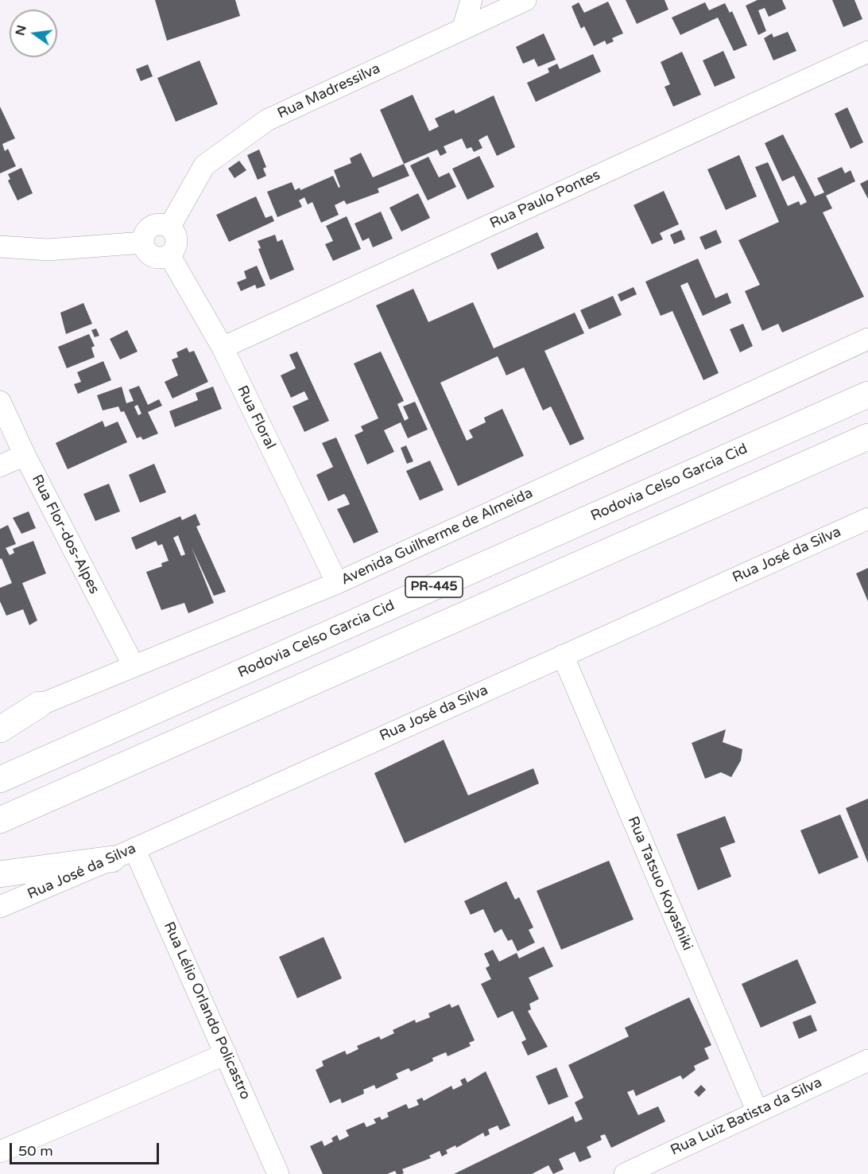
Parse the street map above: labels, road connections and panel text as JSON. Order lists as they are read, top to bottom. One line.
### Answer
{"streets":{"highway":["Rodovia Celso Garcia Cid","PR-445"],"street":["Rua Madressilva","Rua Paulo Pontes","Rua Floral","Rua Flor-dos-Alpes","Avenida Guilherme de Almeida","Rua José da Silva","Rua Tatsuo Koyashiki","Rua Lélio Orlando Policastro","Rua Luiz Batista da Silva"]},"crossings":[["Rua Madressilva","Rua Floral"],["Rua Paulo Pontes","Rua Floral"],["Rua Floral","Avenida Guilherme de Almeida"],["Rua Flor-dos-Alpes","Avenida Guilherme de Almeida"],["Rua José da Silva","Rua Tatsuo Koyashiki"],["Rua José da Silva","Rua Lélio Orlando Policastro"],["Rua Tatsuo Koyashiki","Rua Luiz Batista da Silva"]],"scale_bar":"50 m","north":"left"}
